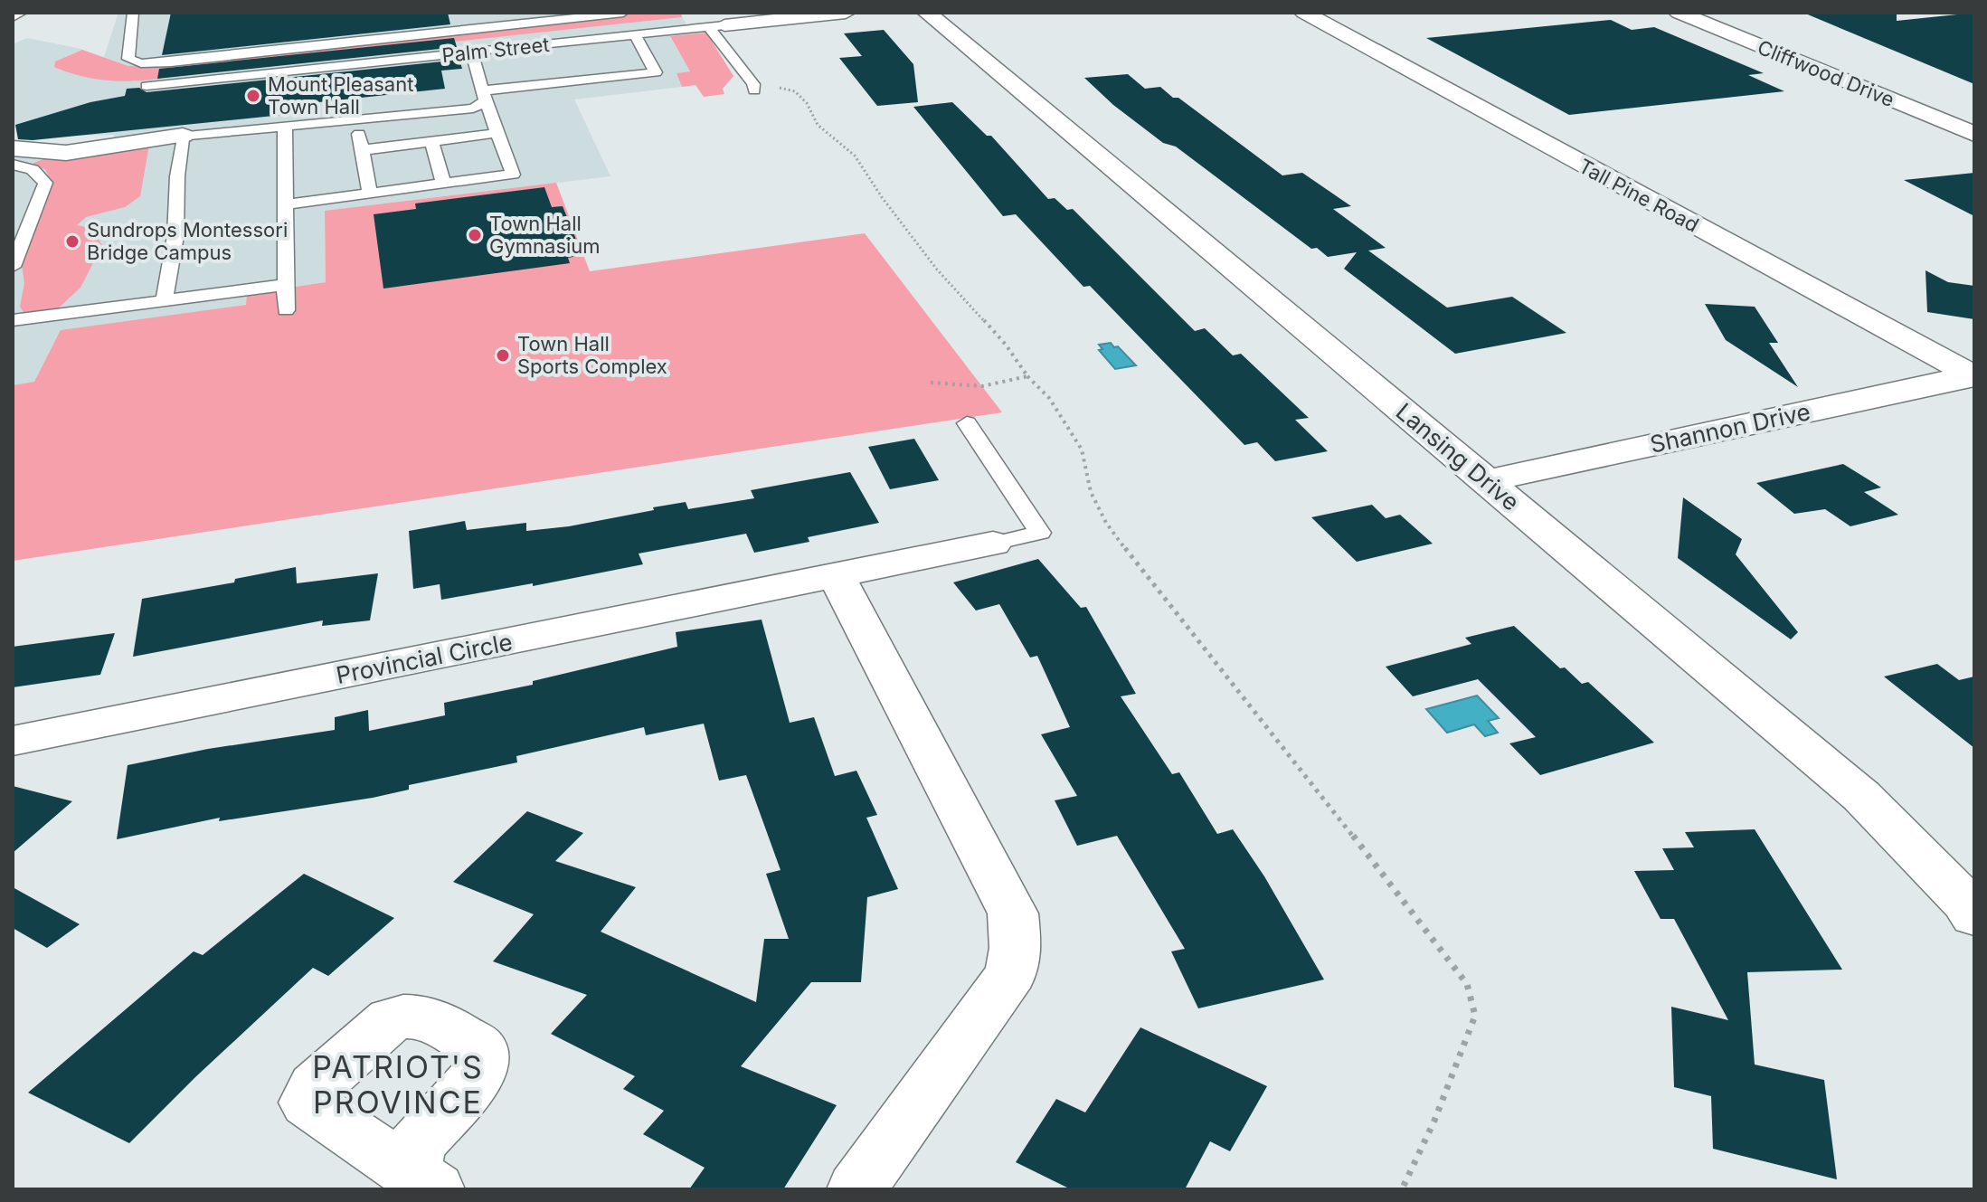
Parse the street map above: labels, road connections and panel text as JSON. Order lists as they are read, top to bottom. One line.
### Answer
{"streets":{"street":["Palm Street","Cliffwood Drive","Tall Pine Road","Shannon Drive","Lansing Drive","Provincial Circle"]},"crossings":[["Tall Pine Road","Shannon Drive"],["Shannon Drive","Lansing Drive"]],"districts":["PATRIOT'S PROVINCE"],"places":["Mount Pleasant Town Hall","Town Hall Gymnasium","Sundrops Montessori Bridge Campus","Town Hall Sports Complex"]}
